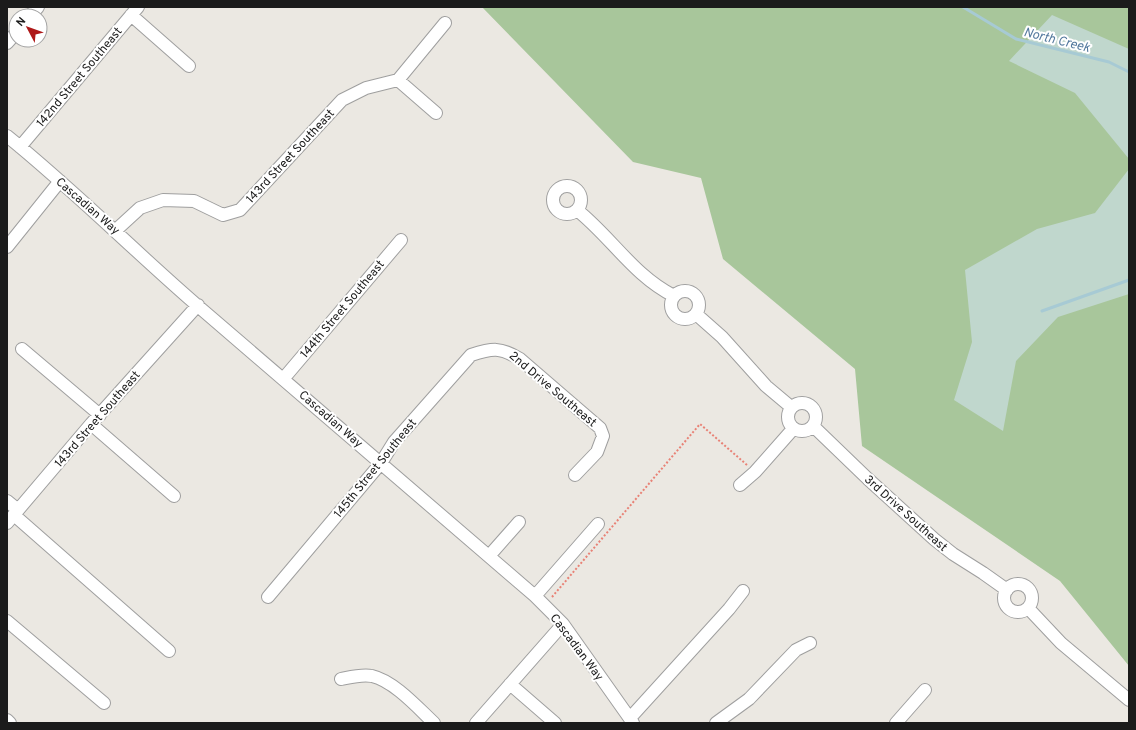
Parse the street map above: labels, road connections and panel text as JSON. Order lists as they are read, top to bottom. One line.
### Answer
{"streets":{"street":["142nd Street Southeast","143rd Street Southeast","Cascadian Way","144th Street Southeast","2nd Drive Southeast","145th Street Southeast","3rd Drive Southeast"]},"crossings":[["142nd Street Southeast","Cascadian Way"],["143rd Street Southeast","Cascadian Way"],["Cascadian Way","144th Street Southeast"],["Cascadian Way","145th Street Southeast"],["2nd Drive Southeast","145th Street Southeast"]],"water":["North Creek"],"north":"top left"}
